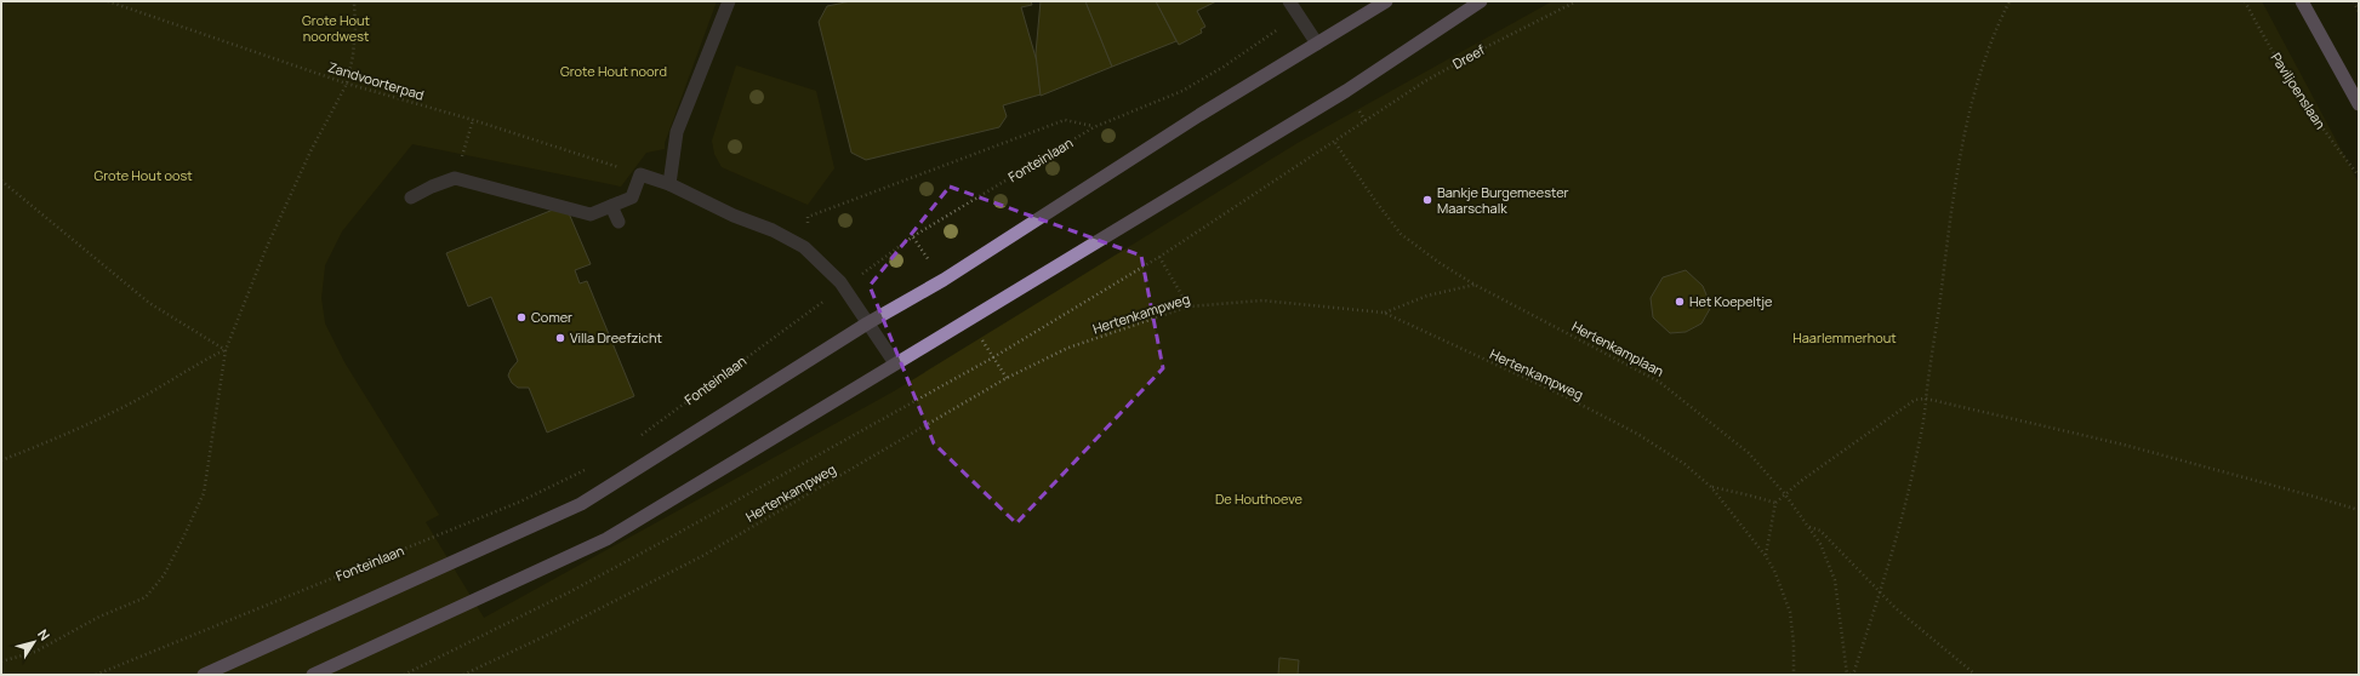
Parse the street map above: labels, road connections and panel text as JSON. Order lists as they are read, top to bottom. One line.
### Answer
{"streets":{"path":["Dreef","Zandvoorterpad","Paviljoenslaan","Fonteinlaan","Hertenkampweg","Hertenkamplaan"]},"crossings":[["Dreef","Hertenkamplaan"]],"parks":["Grote Hout noordwest","Grote Hout noord","Grote Hout oost","Haarlemmerhout","De Houthoeve"],"places":["Bankje Burgemeester Maarschalk","Het Koepeltje","Comer","Villa Dreefzicht"],"north":"top right"}
